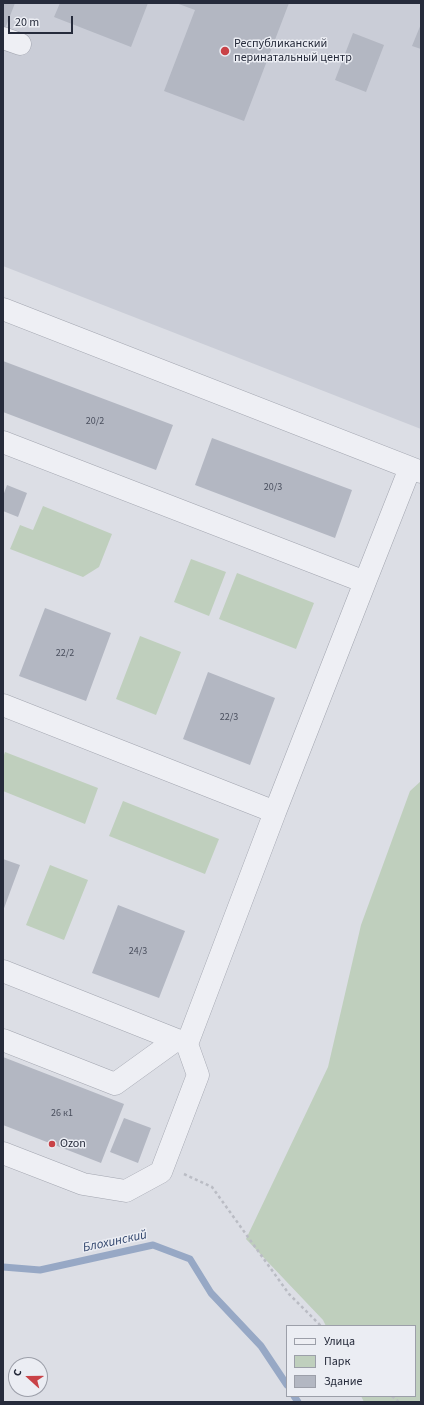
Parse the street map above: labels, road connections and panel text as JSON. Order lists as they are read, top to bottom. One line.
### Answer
{"water":["Блохинский"],"places":["Республиканский перинатальный центр","Ozon"],"house_numbers":["20/2","20/3","22/2","22/3","24/3","26 к1"],"legend":["Улица","Парк","Здание"],"scale_bar":"20 m","north":"left"}
